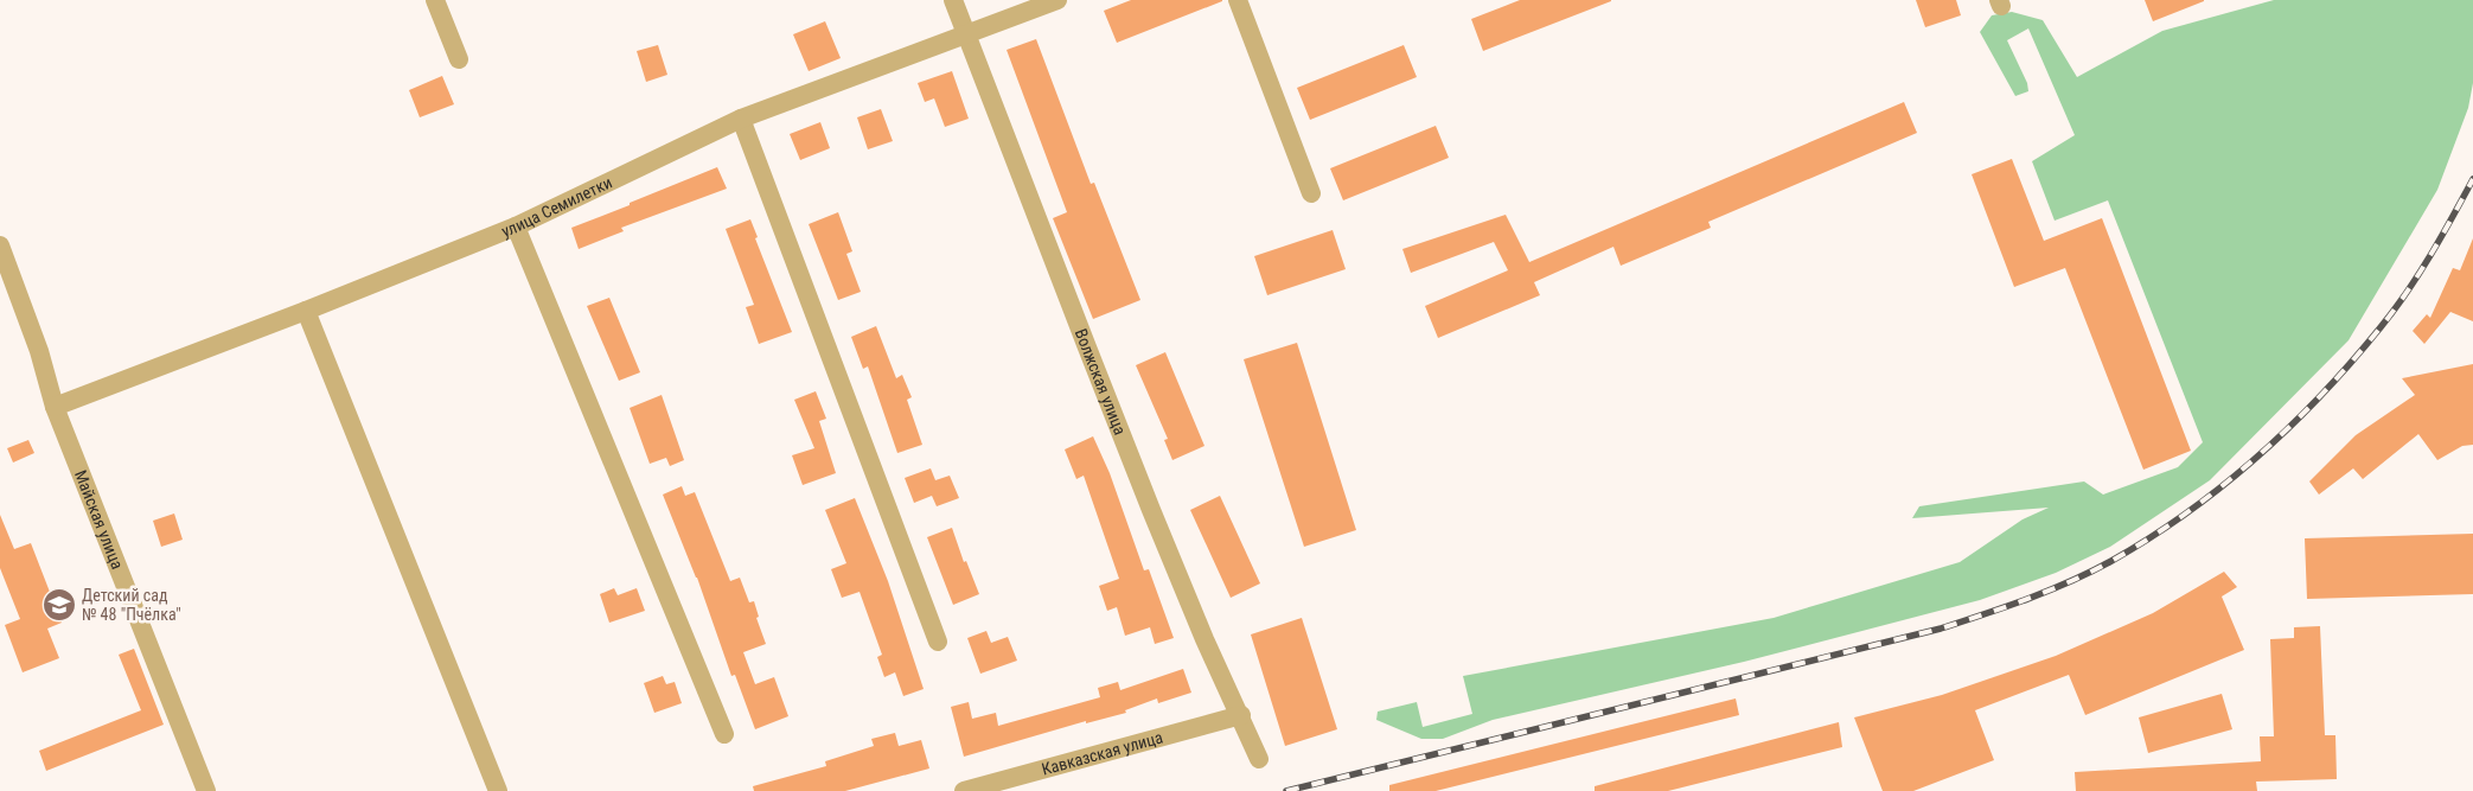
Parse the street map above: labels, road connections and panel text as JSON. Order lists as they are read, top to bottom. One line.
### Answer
{"streets":{"street":["улица Семилетки","Волжская улица","Майская улица","Кавказская улица"]},"crossings":[["улица Семилетки","Волжская улица"],["улица Семилетки","Майская улица"],["Волжская улица","Кавказская улица"]],"places":{"school or university":["Детский сад № 48 \"Пчёлка\""]}}
